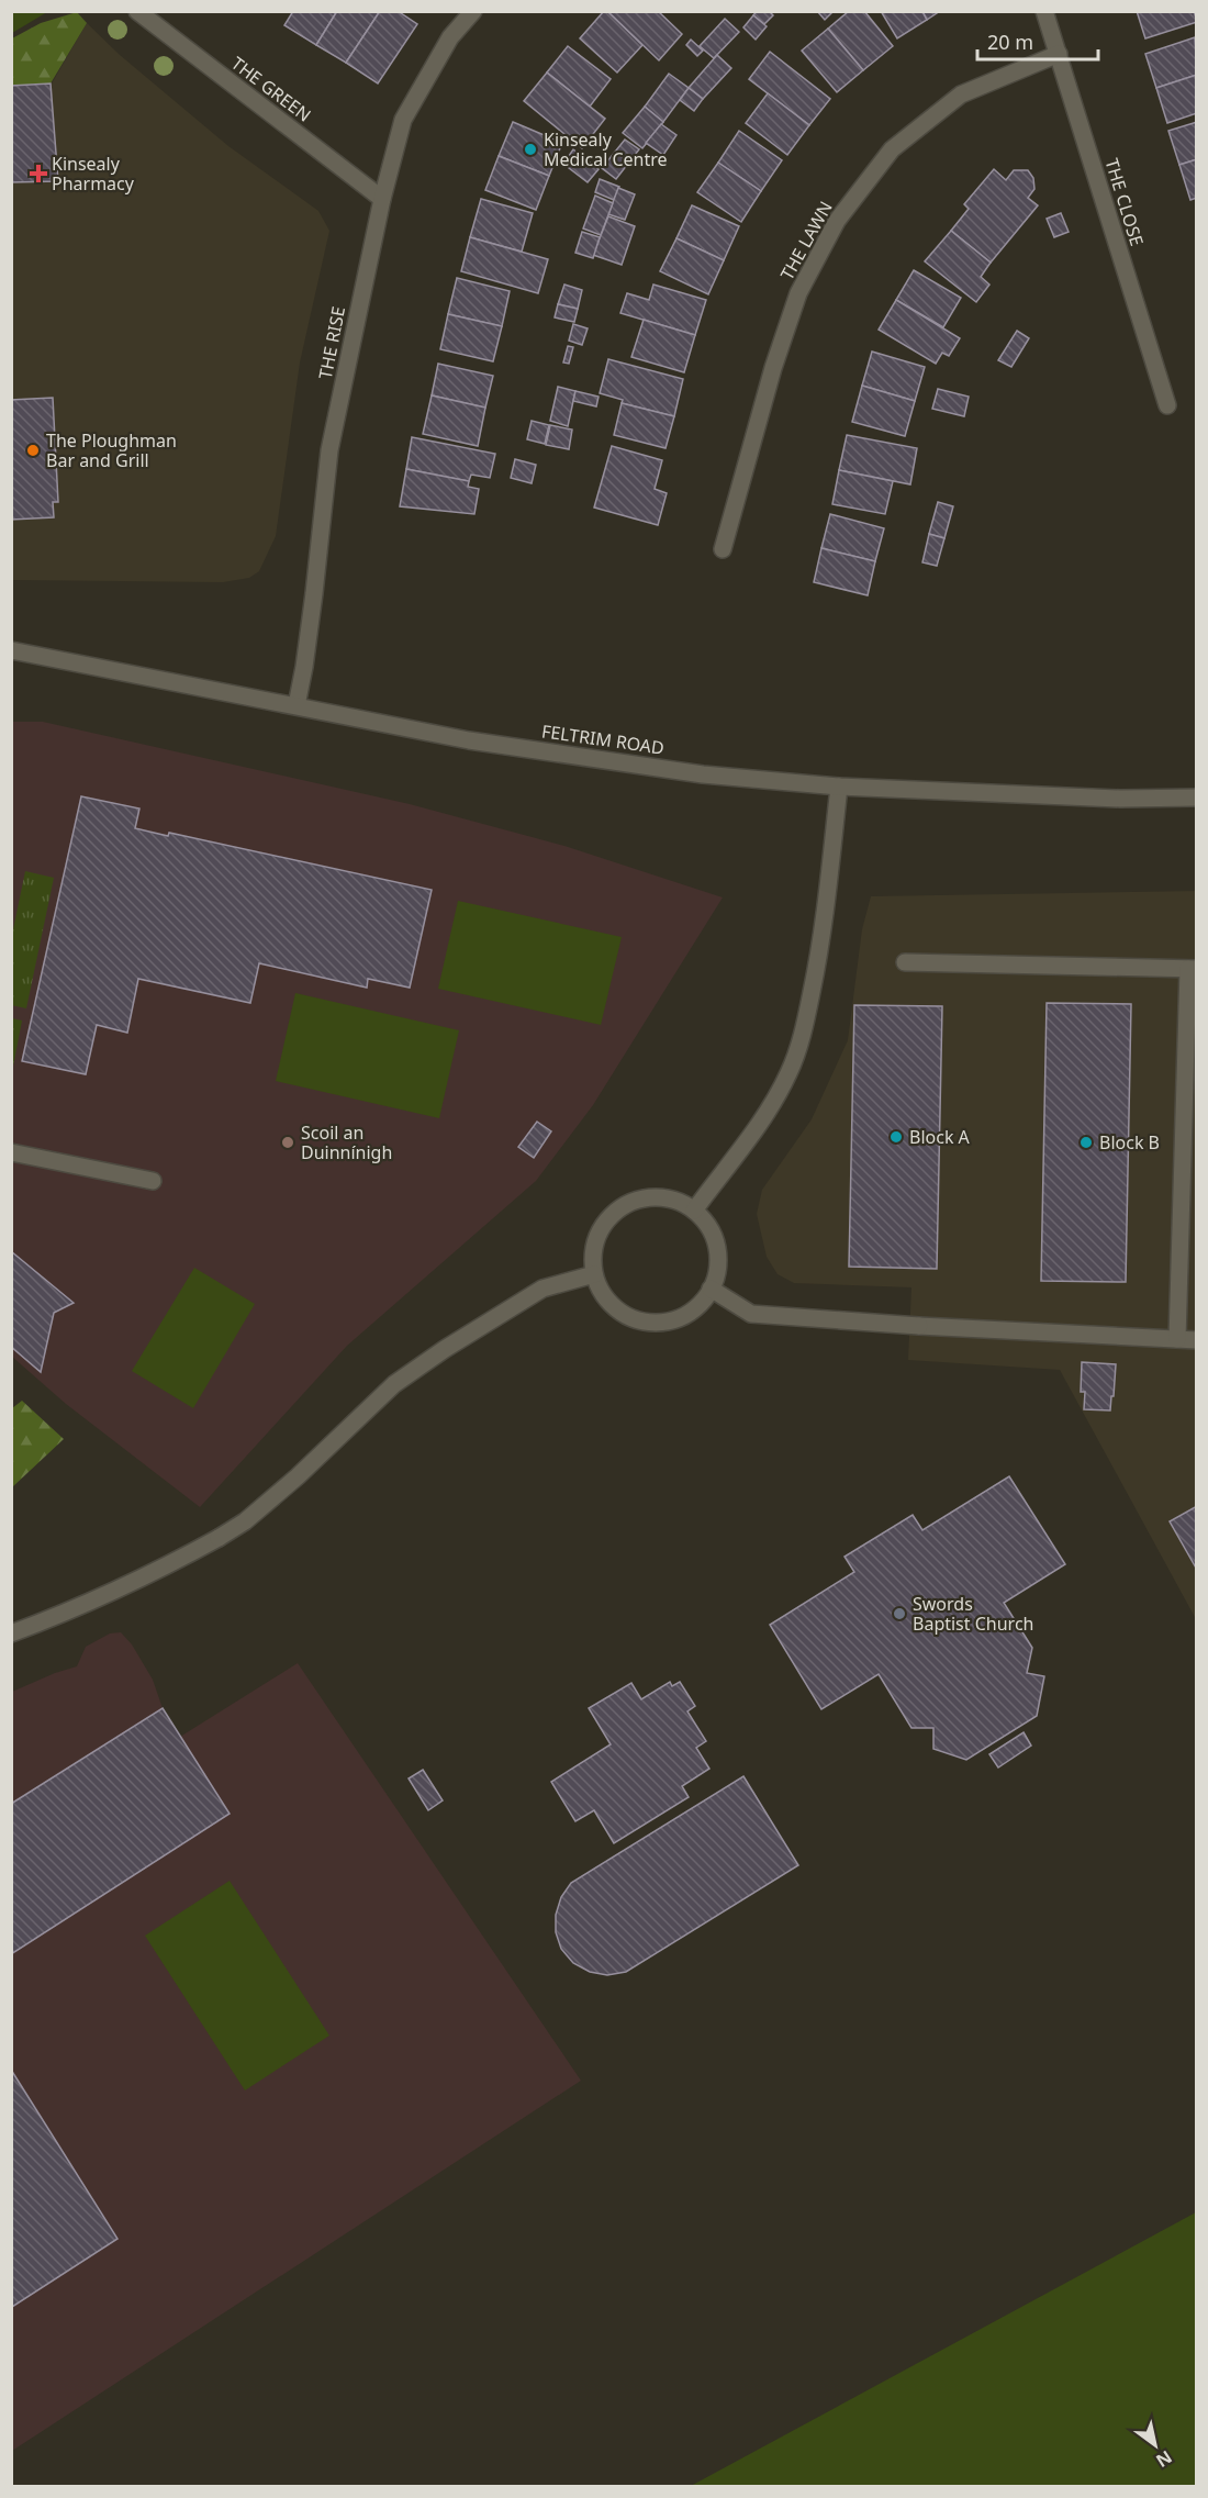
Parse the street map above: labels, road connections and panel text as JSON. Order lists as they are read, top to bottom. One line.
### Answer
{"streets":{"street":["THE GREEN","THE CLOSE","THE LAWN","THE RISE","FELTRIM ROAD"]},"crossings":[["THE GREEN","THE RISE"],["THE CLOSE","THE LAWN"],["THE RISE","FELTRIM ROAD"]],"places":{"other":["Kinsealy Medical Centre","The Ploughman Bar and Grill","Block A","Scoil an Duinnínigh","Block B","Swords Baptist Church"],"health":["Kinsealy Pharmacy"]},"scale_bar":"20 m","north":"bottom right"}
